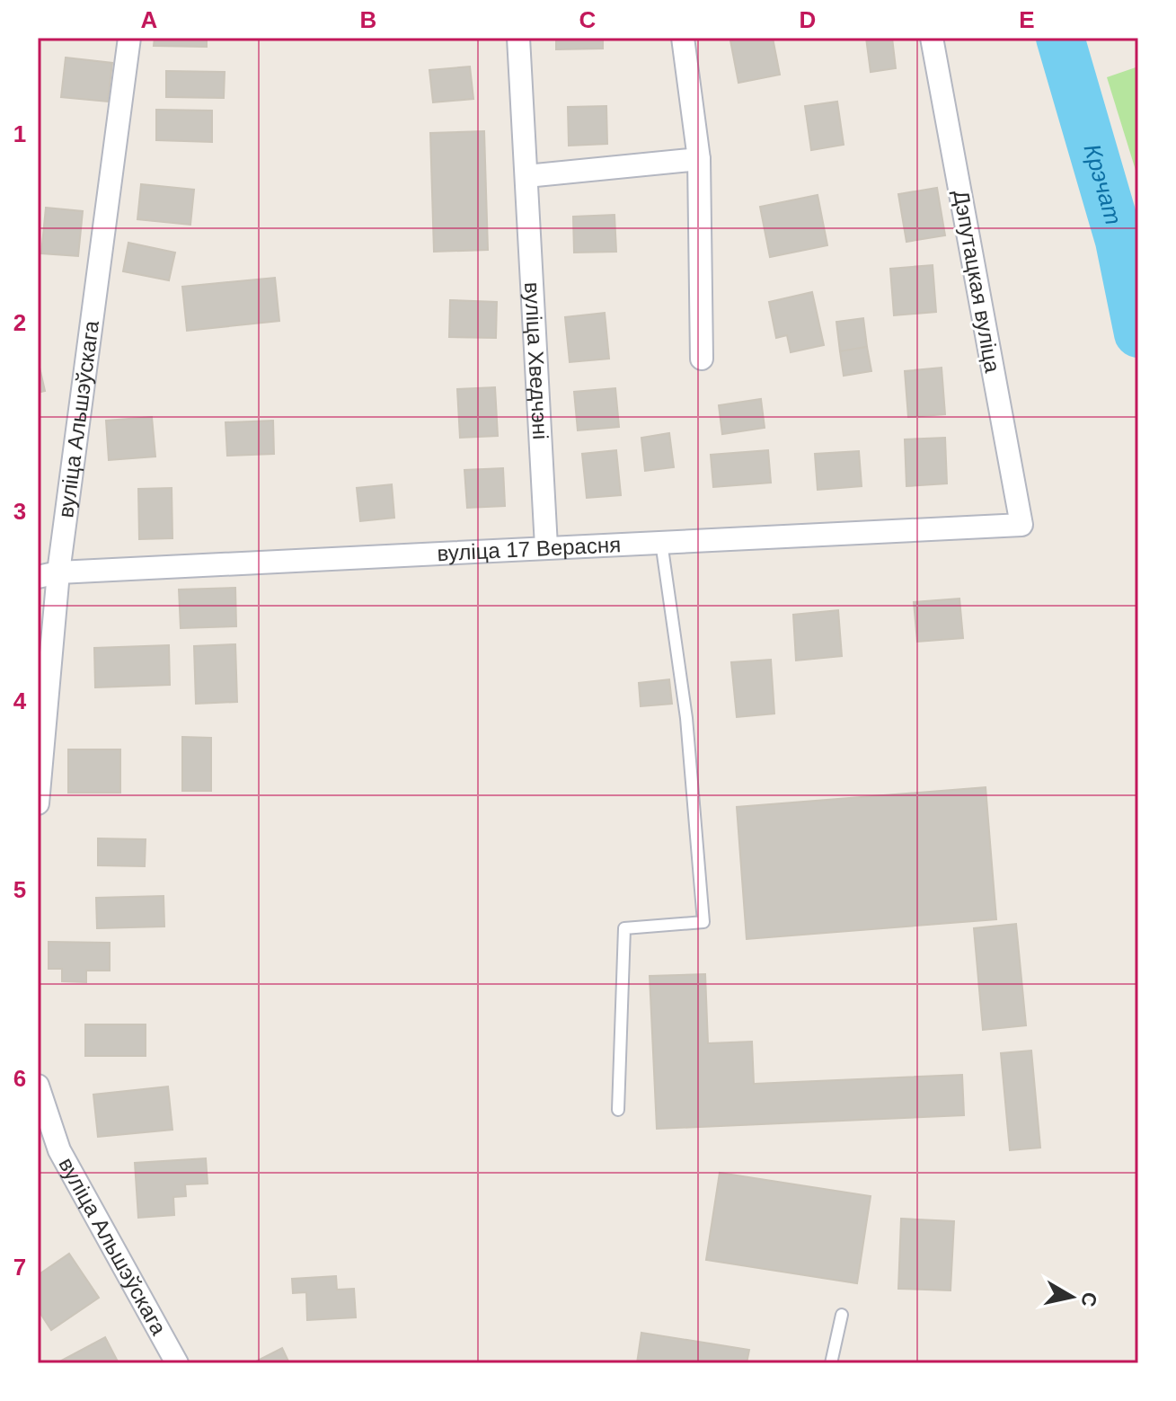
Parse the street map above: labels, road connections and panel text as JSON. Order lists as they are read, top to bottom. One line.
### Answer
{"streets":{"street":["Дэпутацкая вуліца","вуліца Хведчэні","вуліца Альшэўскага","вуліца 17 Верасня"]},"crossings":[["Дэпутацкая вуліца","вуліца 17 Верасня"],["вуліца Хведчэні","вуліца 17 Верасня"],["вуліца Альшэўскага","вуліца 17 Верасня"]],"water":["Крэчат"],"north":"right","grid":{"columns":["A","B","C","D","E"],"rows":["1","2","3","4","5","6","7"]}}
